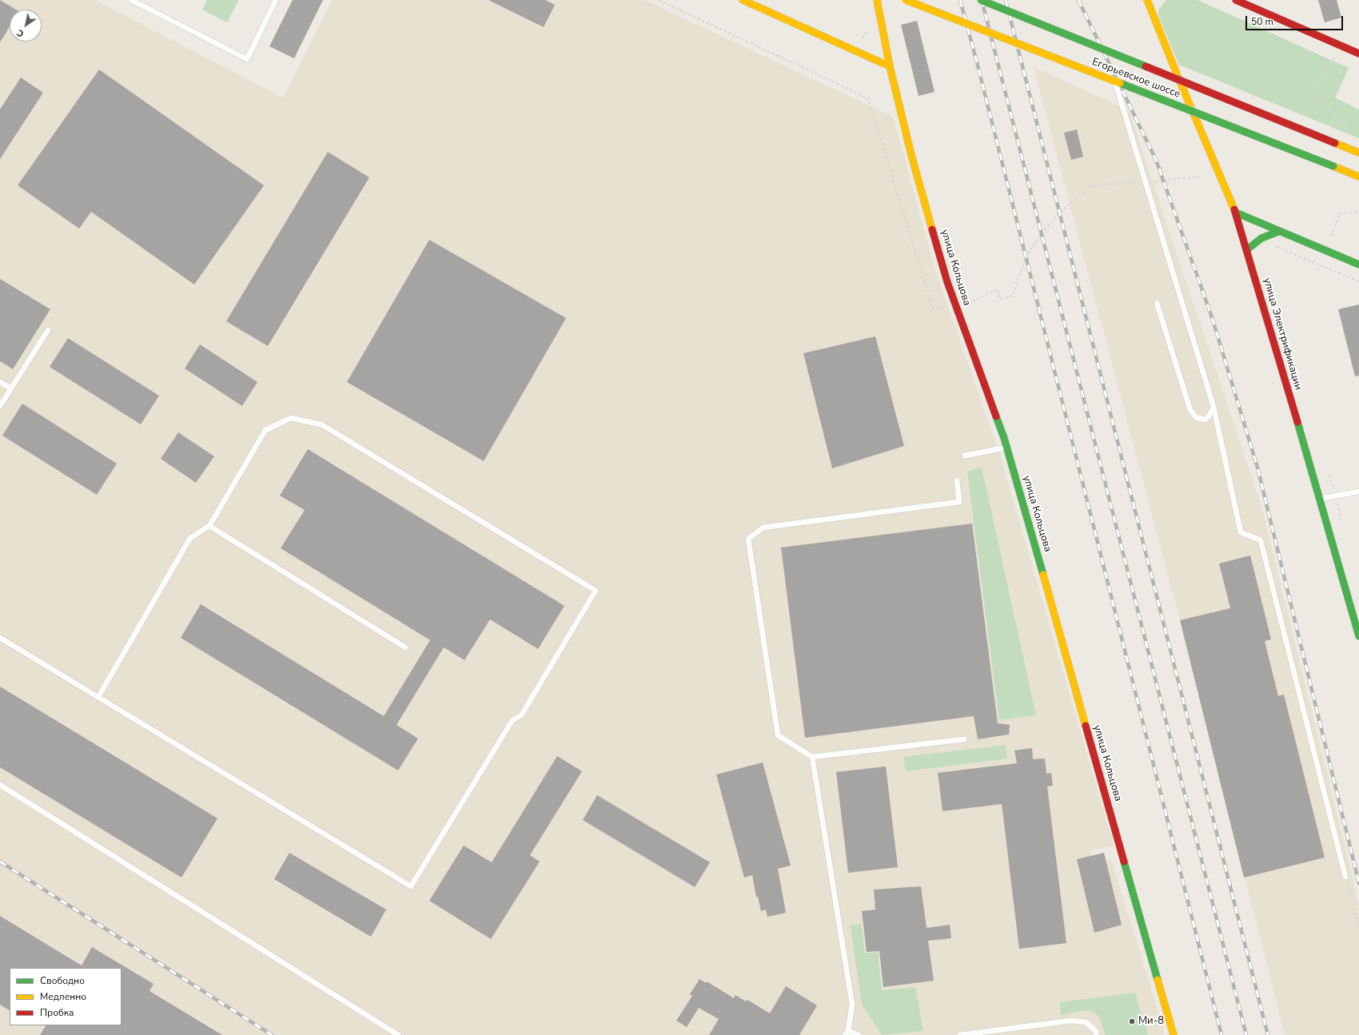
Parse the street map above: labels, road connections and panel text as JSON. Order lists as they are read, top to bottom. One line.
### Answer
{"streets":{"main road":["Егорьевское шоссе","улица Кольцова","улица Электрификации"]},"places":["Ми-8"],"legend":["Свободно","Медленно","Пробка"],"scale_bar":"50 m","north":"bottom left"}
